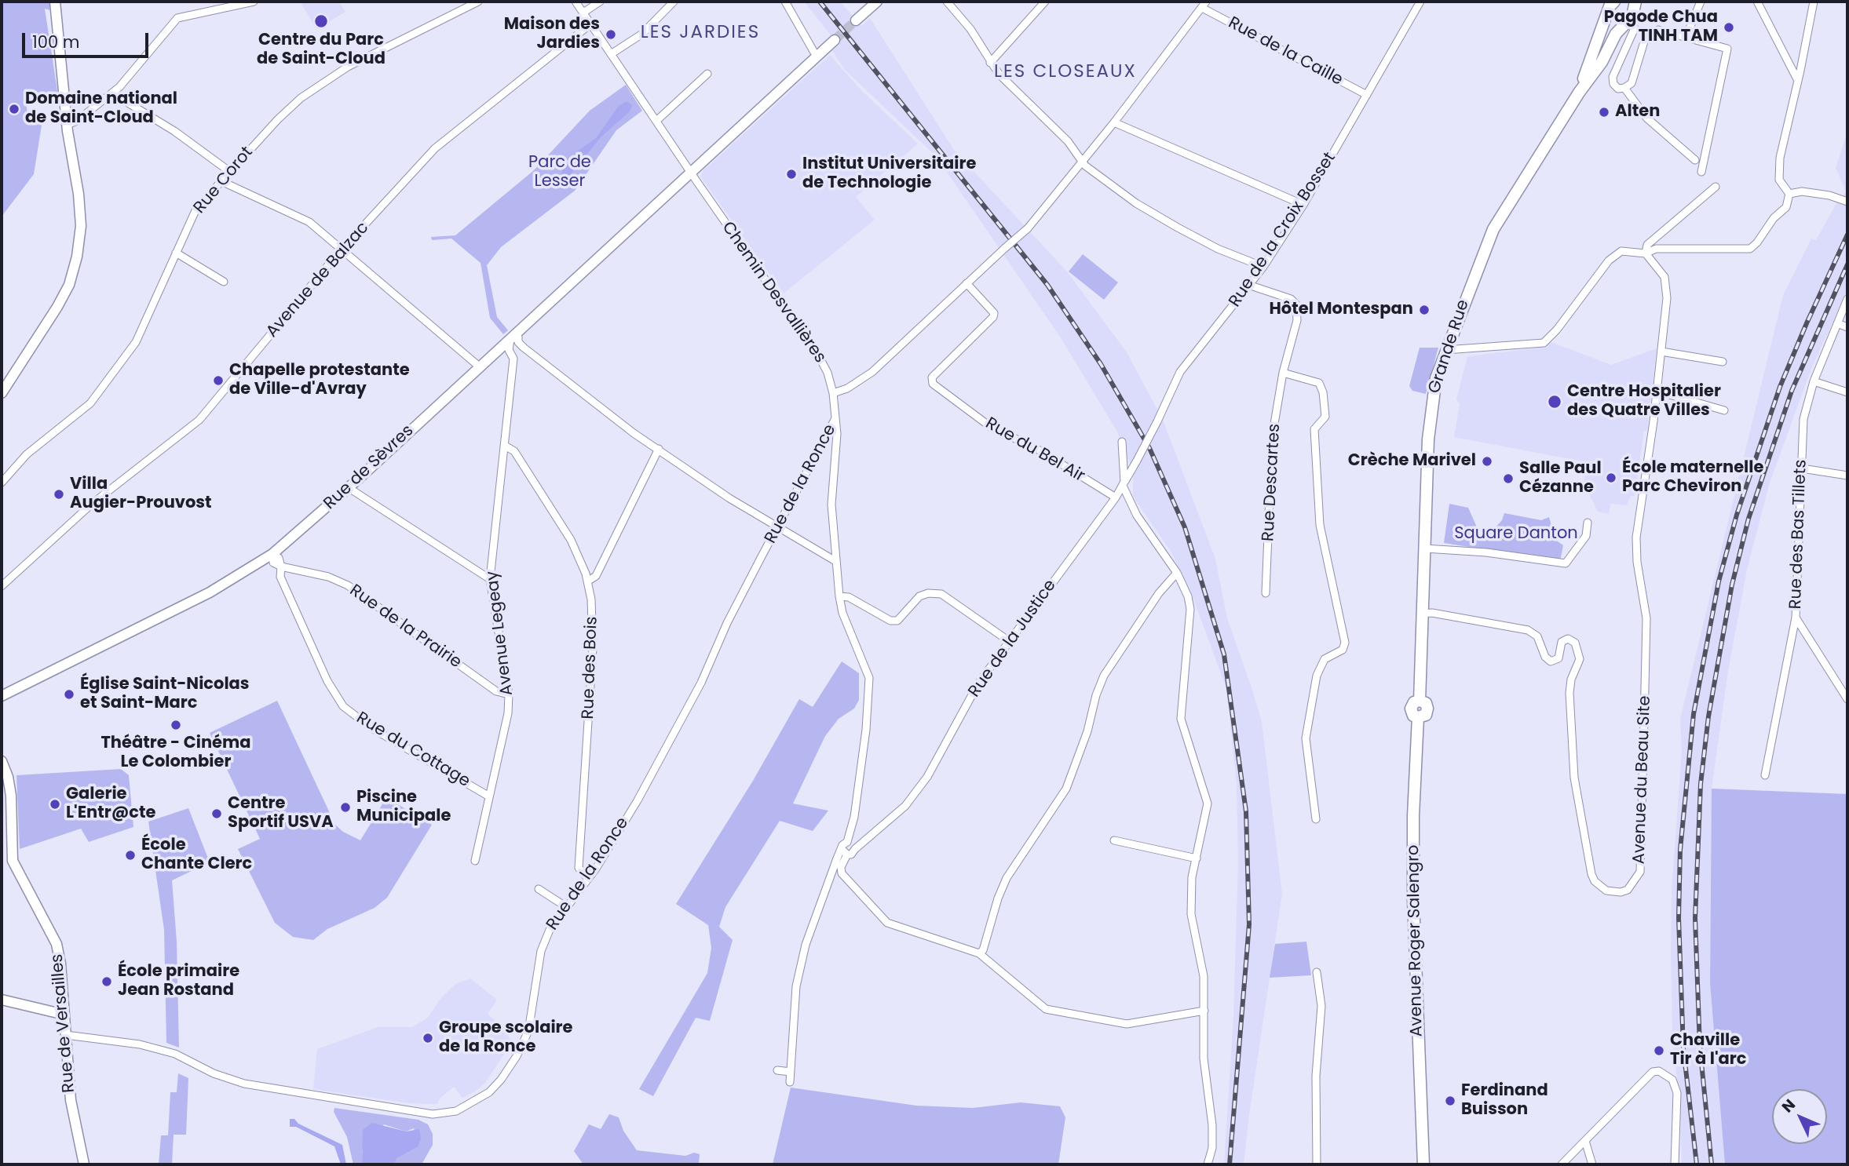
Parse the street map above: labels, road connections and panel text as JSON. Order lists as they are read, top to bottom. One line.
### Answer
{"streets":{"main road":["Grande Rue","Rue de Sèvres","Avenue Roger Salengro","Rue de Versailles"],"street":["Rue de la Caille","Rue Corot","Rue de la Croix Bosset","Avenue de Balzac","Chemin Desvallières","Rue du Bel Air","Rue Descartes","Rue de la Ronce","Rue des Bas Tillets","Rue de la Prairie","Avenue Legeay","Rue de la Justice","Rue des Bois","Rue du Cottage","Avenue du Beau Site"]},"crossings":[["Rue de la Caille","Rue de la Croix Bosset"],["Rue de la Croix Bosset","Rue Descartes"],["Rue de la Croix Bosset","Rue de la Justice"],["Avenue de Balzac","Chemin Desvallières"],["Chemin Desvallières","Rue de Sèvres"],["Chemin Desvallières","Rue de la Ronce"],["Grande Rue","Avenue du Beau Site"],["Grande Rue","Avenue Roger Salengro"],["Rue du Bel Air","Rue de la Justice"],["Rue de Sèvres","Avenue Legeay"],["Rue de Sèvres","Rue du Cottage"],["Rue de la Ronce","Rue des Bois"],["Rue de la Ronce","Rue de Versailles"],["Rue de la Prairie","Avenue Legeay"],["Rue de la Prairie","Rue du Cottage"],["Avenue Legeay","Rue des Bois"],["Avenue Legeay","Rue du Cottage"]],"districts":["LES JARDIES","LES CLOSEAUX"],"parks":["Parc de Lesser","Square Danton"],"places":["Centre du Parc de Saint-Cloud","Pagode Chua TINH TAM","Maison des Jardies","Domaine national de Saint-Cloud","Alten","Institut Universitaire de Technologie","Hôtel Montespan","Chapelle protestante de Ville-d'Avray","Centre Hospitalier des Quatre Villes","Crèche Marivel","École maternelle Parc Cheviron","Salle Paul Cézanne","Villa Augier-Prouvost","Église Saint-Nicolas et Saint-Marc","Théâtre - Cinéma Le Colombier","Galerie L'Entr@cte","Piscine Municipale","Centre Sportif USVA","École Chante Clerc","École primaire Jean Rostand","Groupe scolaire de la Ronce","Chaville Tir à l'arc","Ferdinand Buisson"],"scale_bar":"100 m","north":"top left"}
